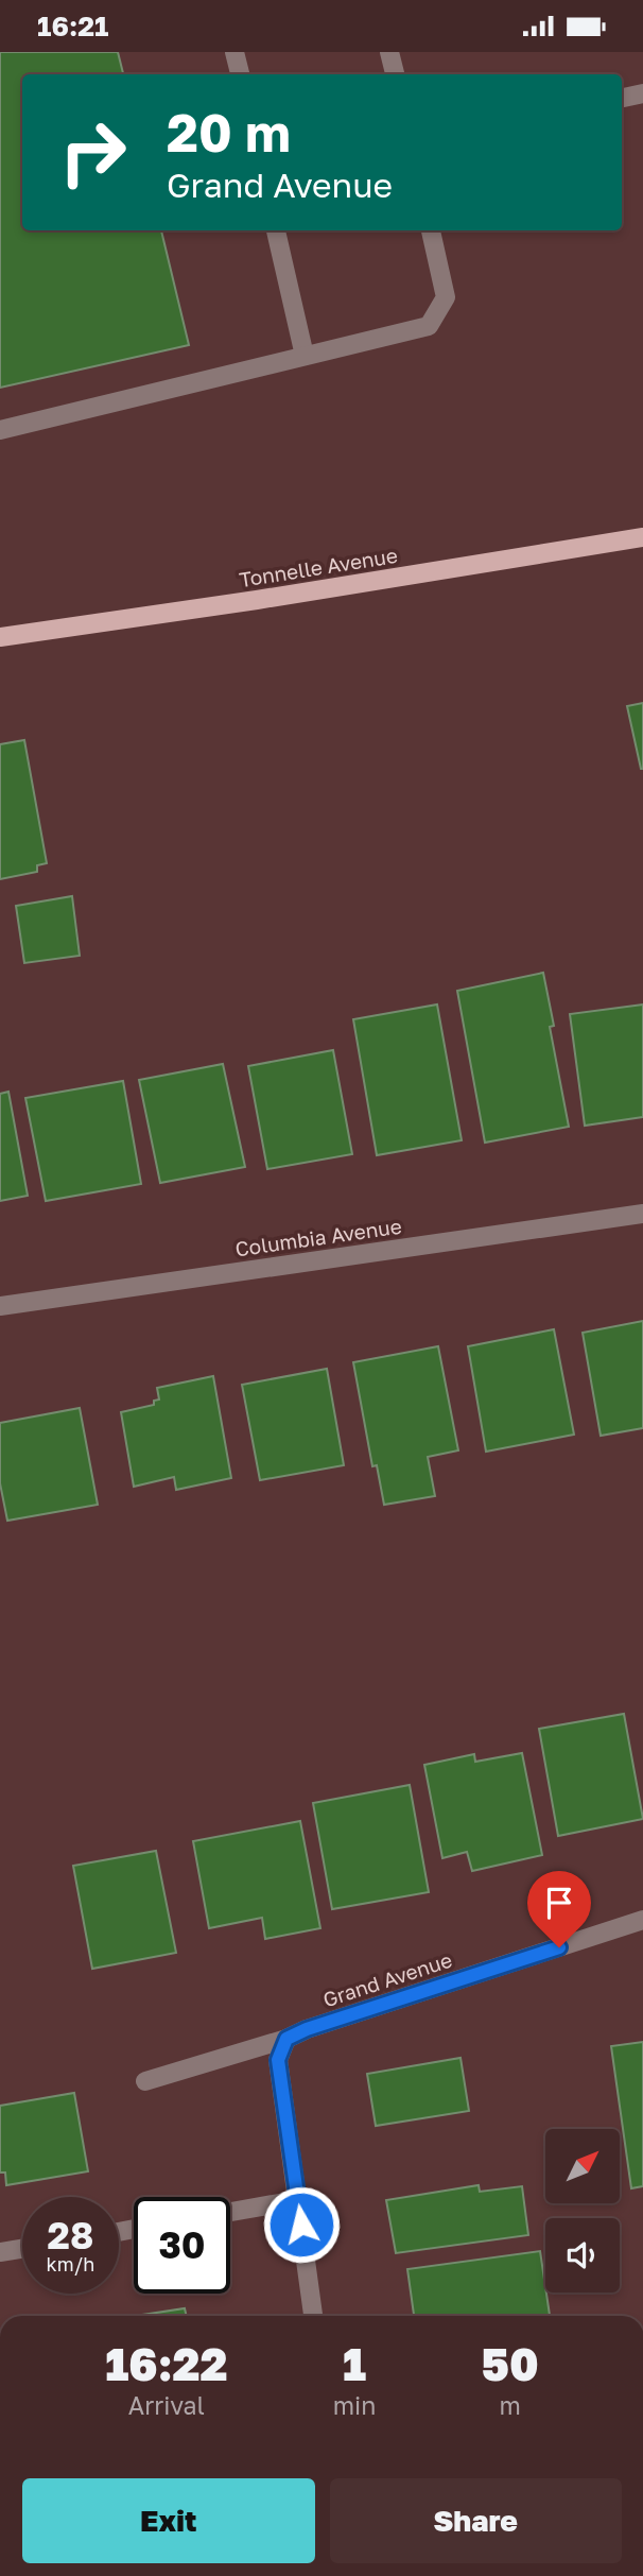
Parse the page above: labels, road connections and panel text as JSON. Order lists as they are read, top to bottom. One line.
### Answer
{"streets":{"main road":["Tonnelle Avenue"],"street":["Columbia Avenue","Grand Avenue"]},"north":"top right","page":{"status":"16:21","turn":["20 m","Grand Avenue"],"speed":"28 km/h","limit":"30","eta":["16:22","Arrival","1","min","50","m"],"buttons":["Exit","Share"]}}
